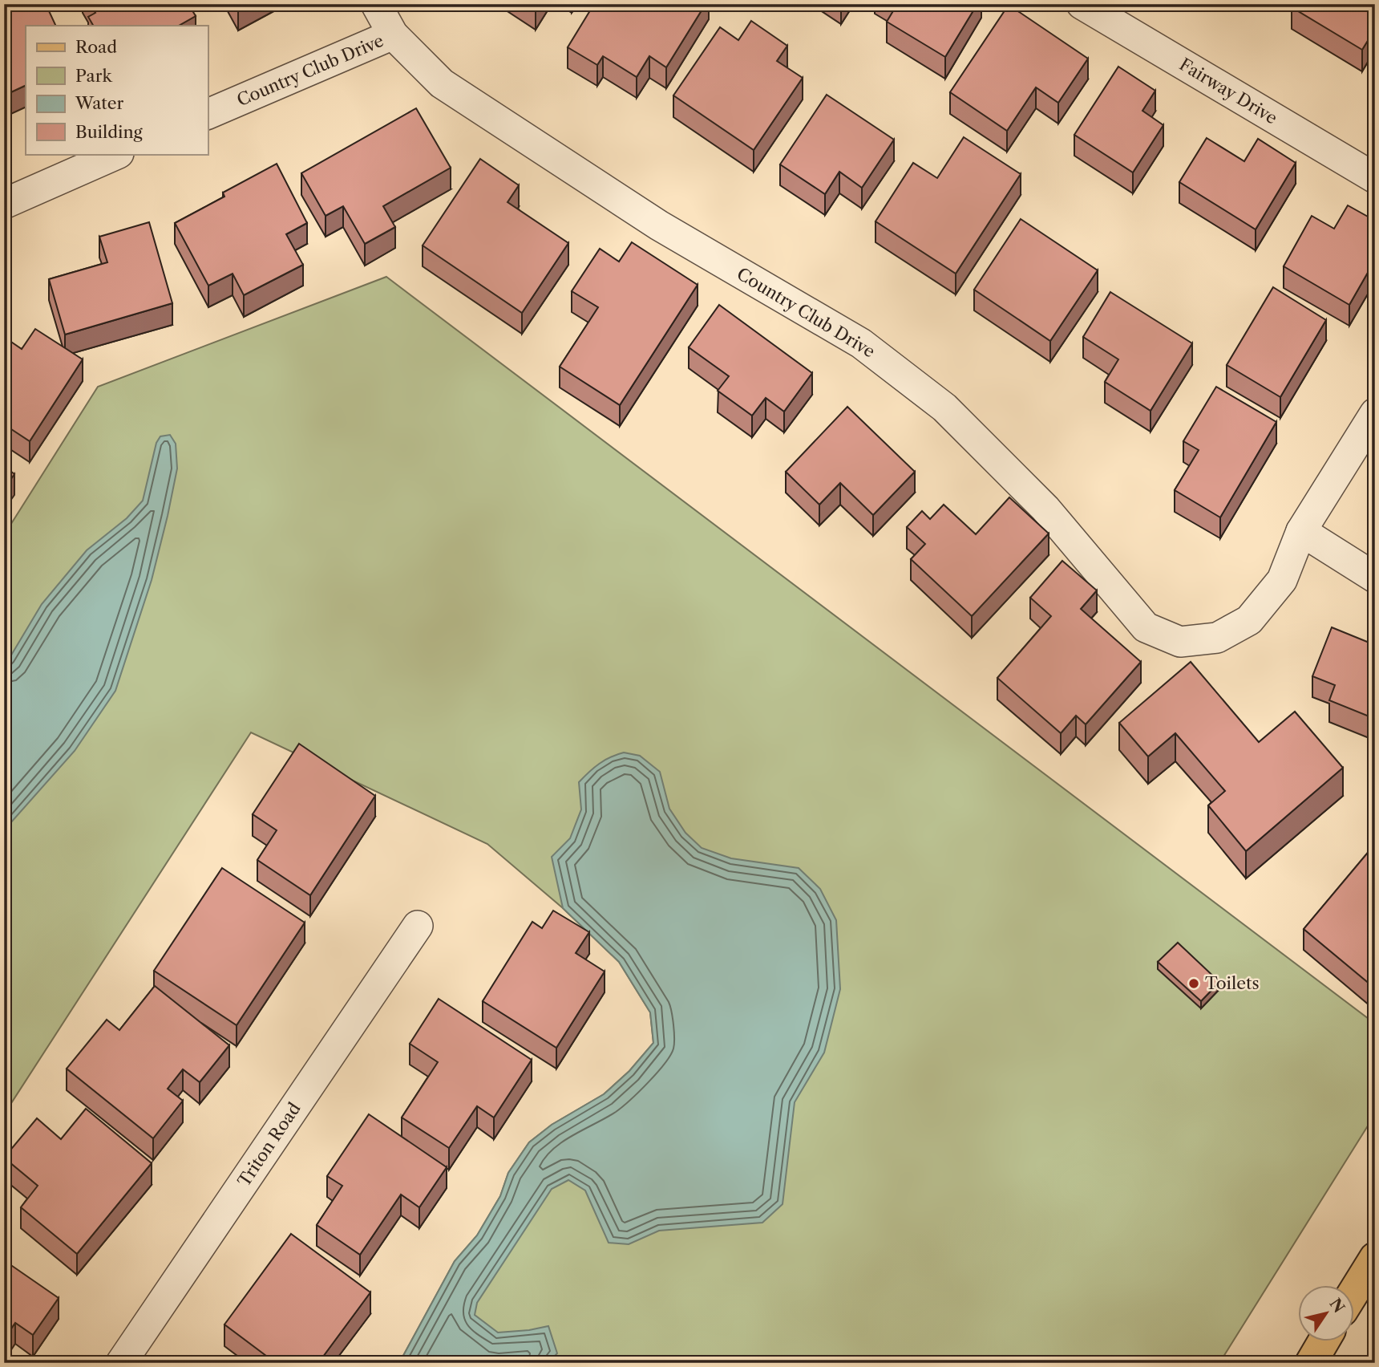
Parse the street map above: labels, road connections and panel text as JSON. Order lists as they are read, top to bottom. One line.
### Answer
{"streets":{"street":["Country Club Drive","Fairway Drive","Triton Road"]},"places":["Toilets"],"legend":["Road","Park","Water","Building"],"north":"top right"}
